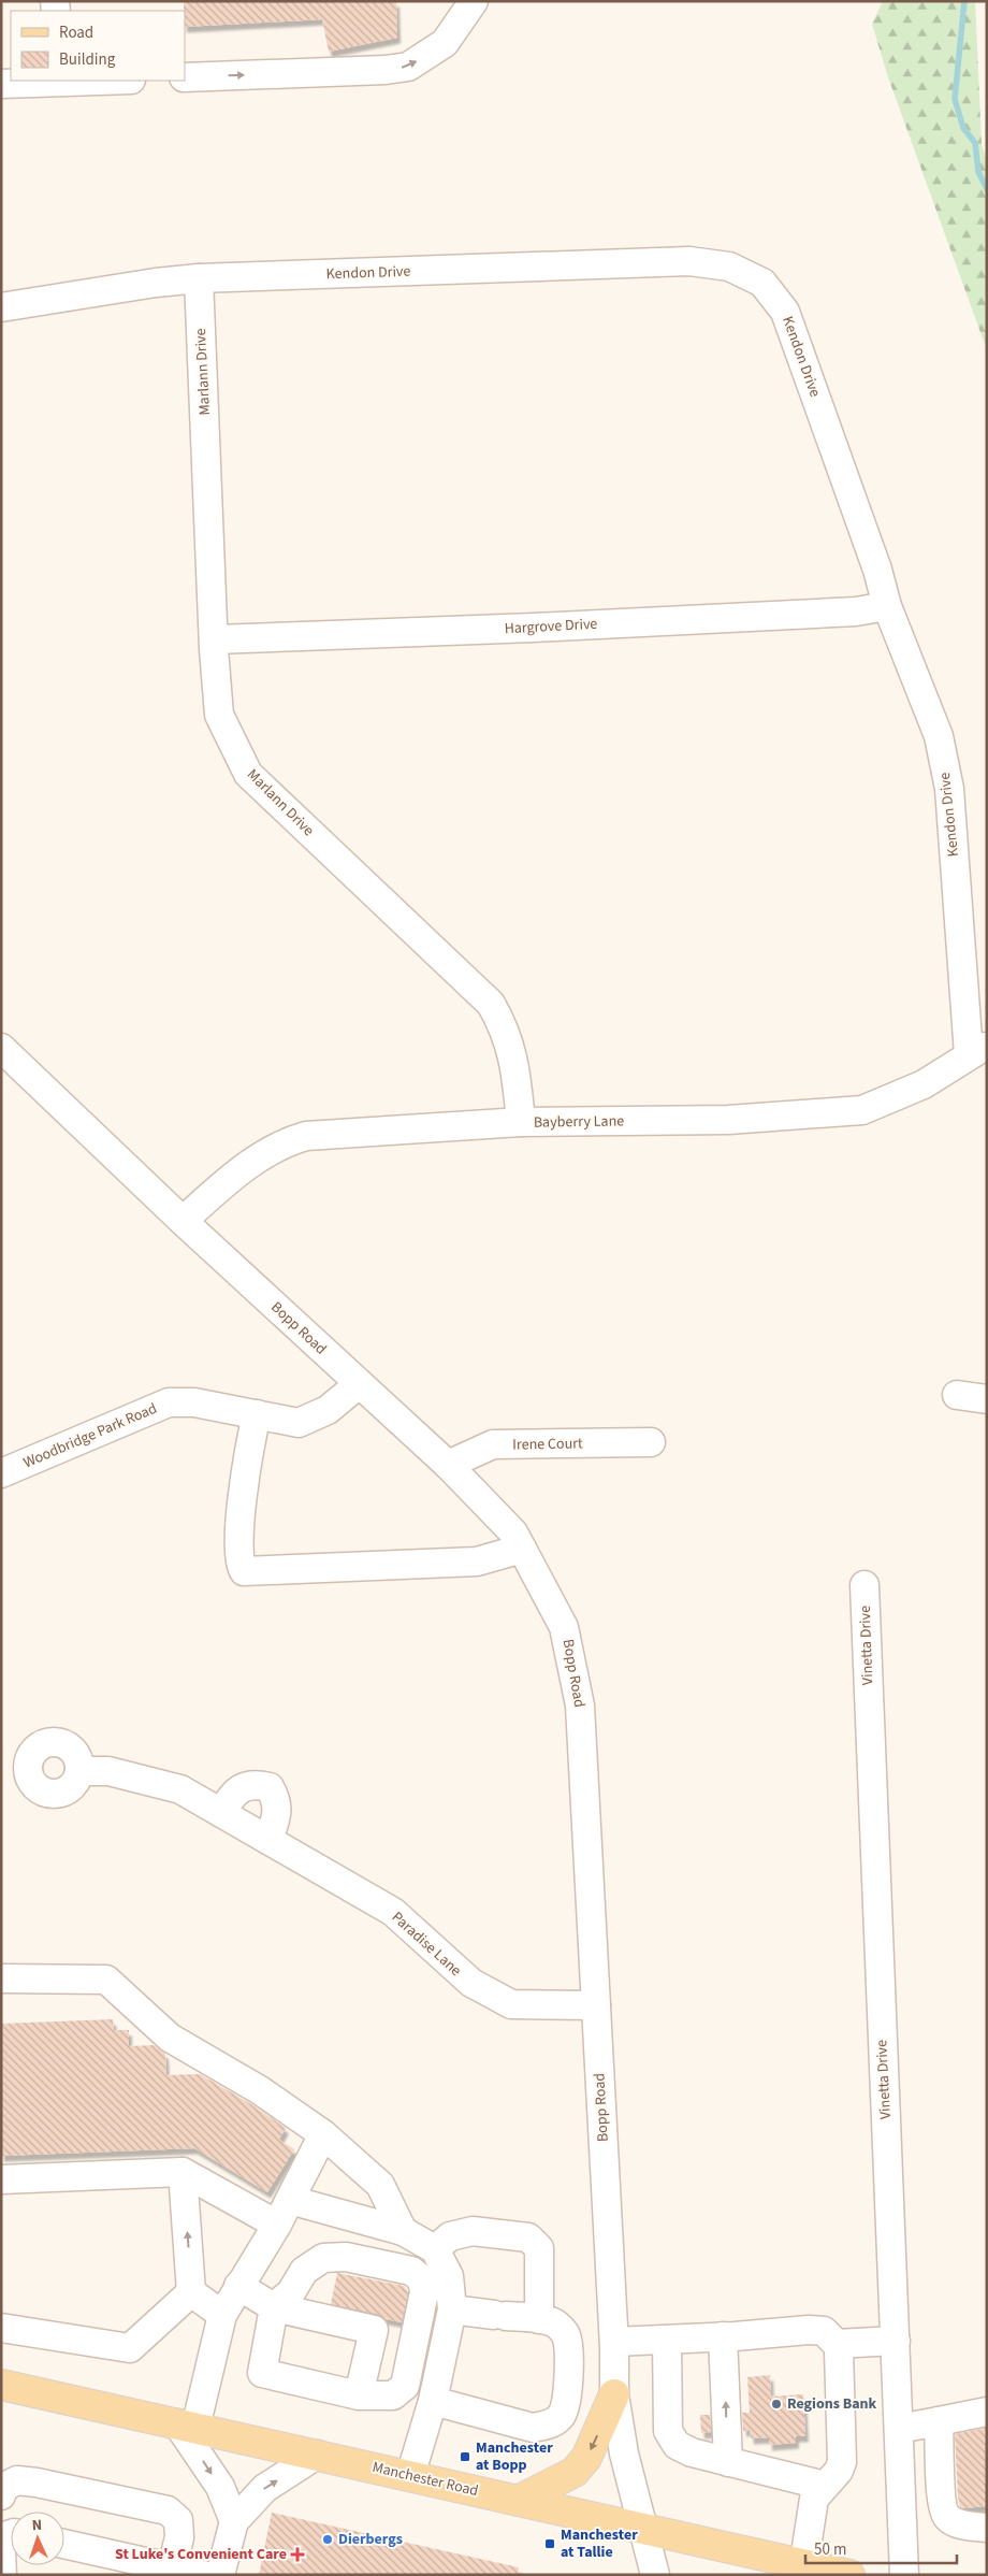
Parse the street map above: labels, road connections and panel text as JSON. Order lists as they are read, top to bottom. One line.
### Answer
{"streets":{"main road":["Manchester Road"],"street":["Kendon Drive","Marlann Drive","Hargrove Drive","Bayberry Lane","Bopp Road","Woodbridge Park Road","Irene Court","Vinetta Drive","Paradise Lane"]},"crossings":[["Kendon Drive","Marlann Drive"],["Kendon Drive","Hargrove Drive"],["Kendon Drive","Bayberry Lane"],["Marlann Drive","Hargrove Drive"],["Marlann Drive","Bayberry Lane"],["Bayberry Lane","Bopp Road"],["Bopp Road","Woodbridge Park Road"],["Bopp Road","Irene Court"],["Bopp Road","Paradise Lane"],["Bopp Road","Manchester Road"]],"places":{"other":["Regions Bank","Dierbergs"],"transit":["Manchester at Bopp","Manchester at Tallie"],"health":["St Luke's Convenient Care"]},"legend":["Road","Building"],"scale_bar":"50 m","north":"top"}
